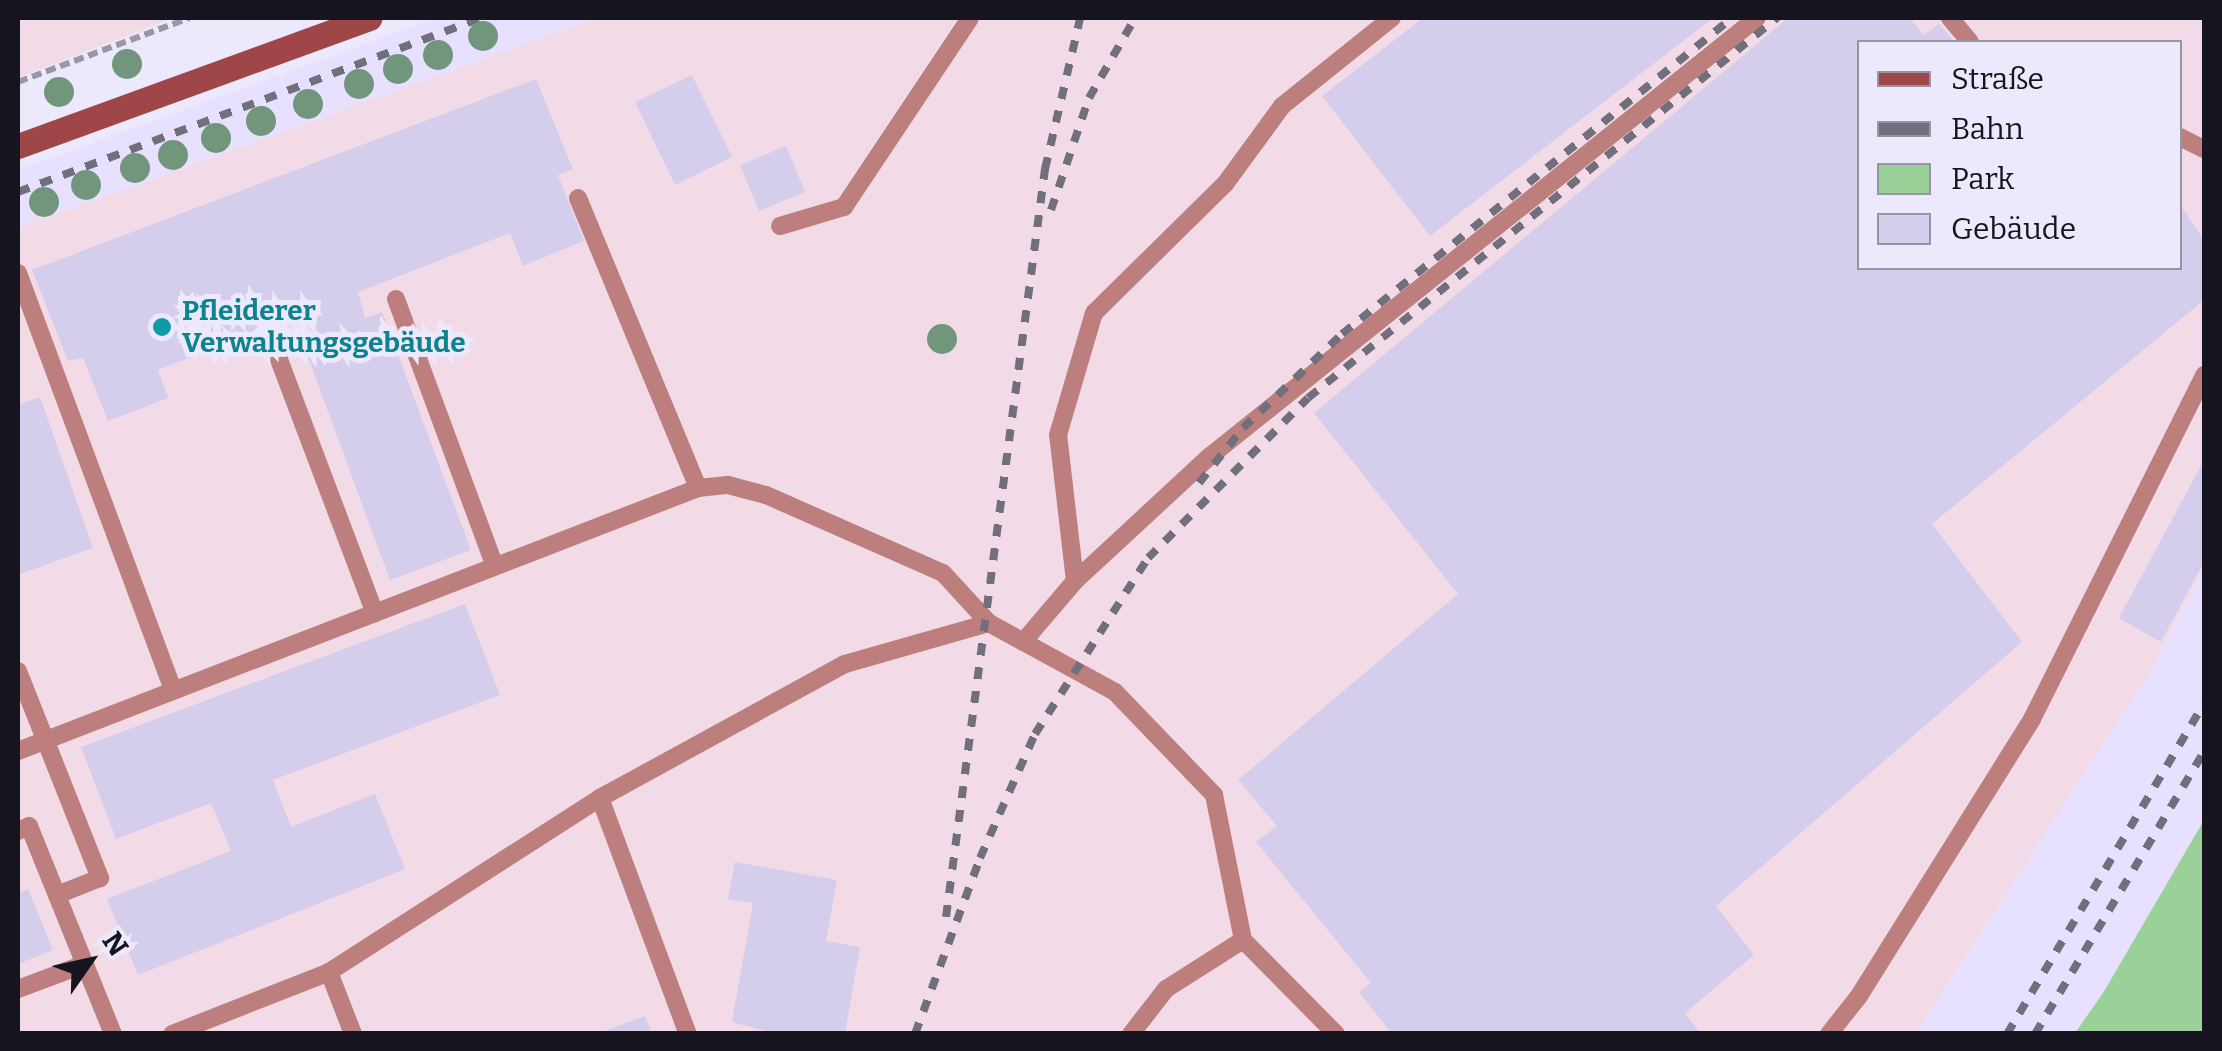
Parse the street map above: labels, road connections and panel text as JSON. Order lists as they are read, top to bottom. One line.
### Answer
{"places":["Pfleiderer Verwaltungsgebäude"],"legend":["Straße","Bahn","Park","Gebäude"],"north":"top right"}
